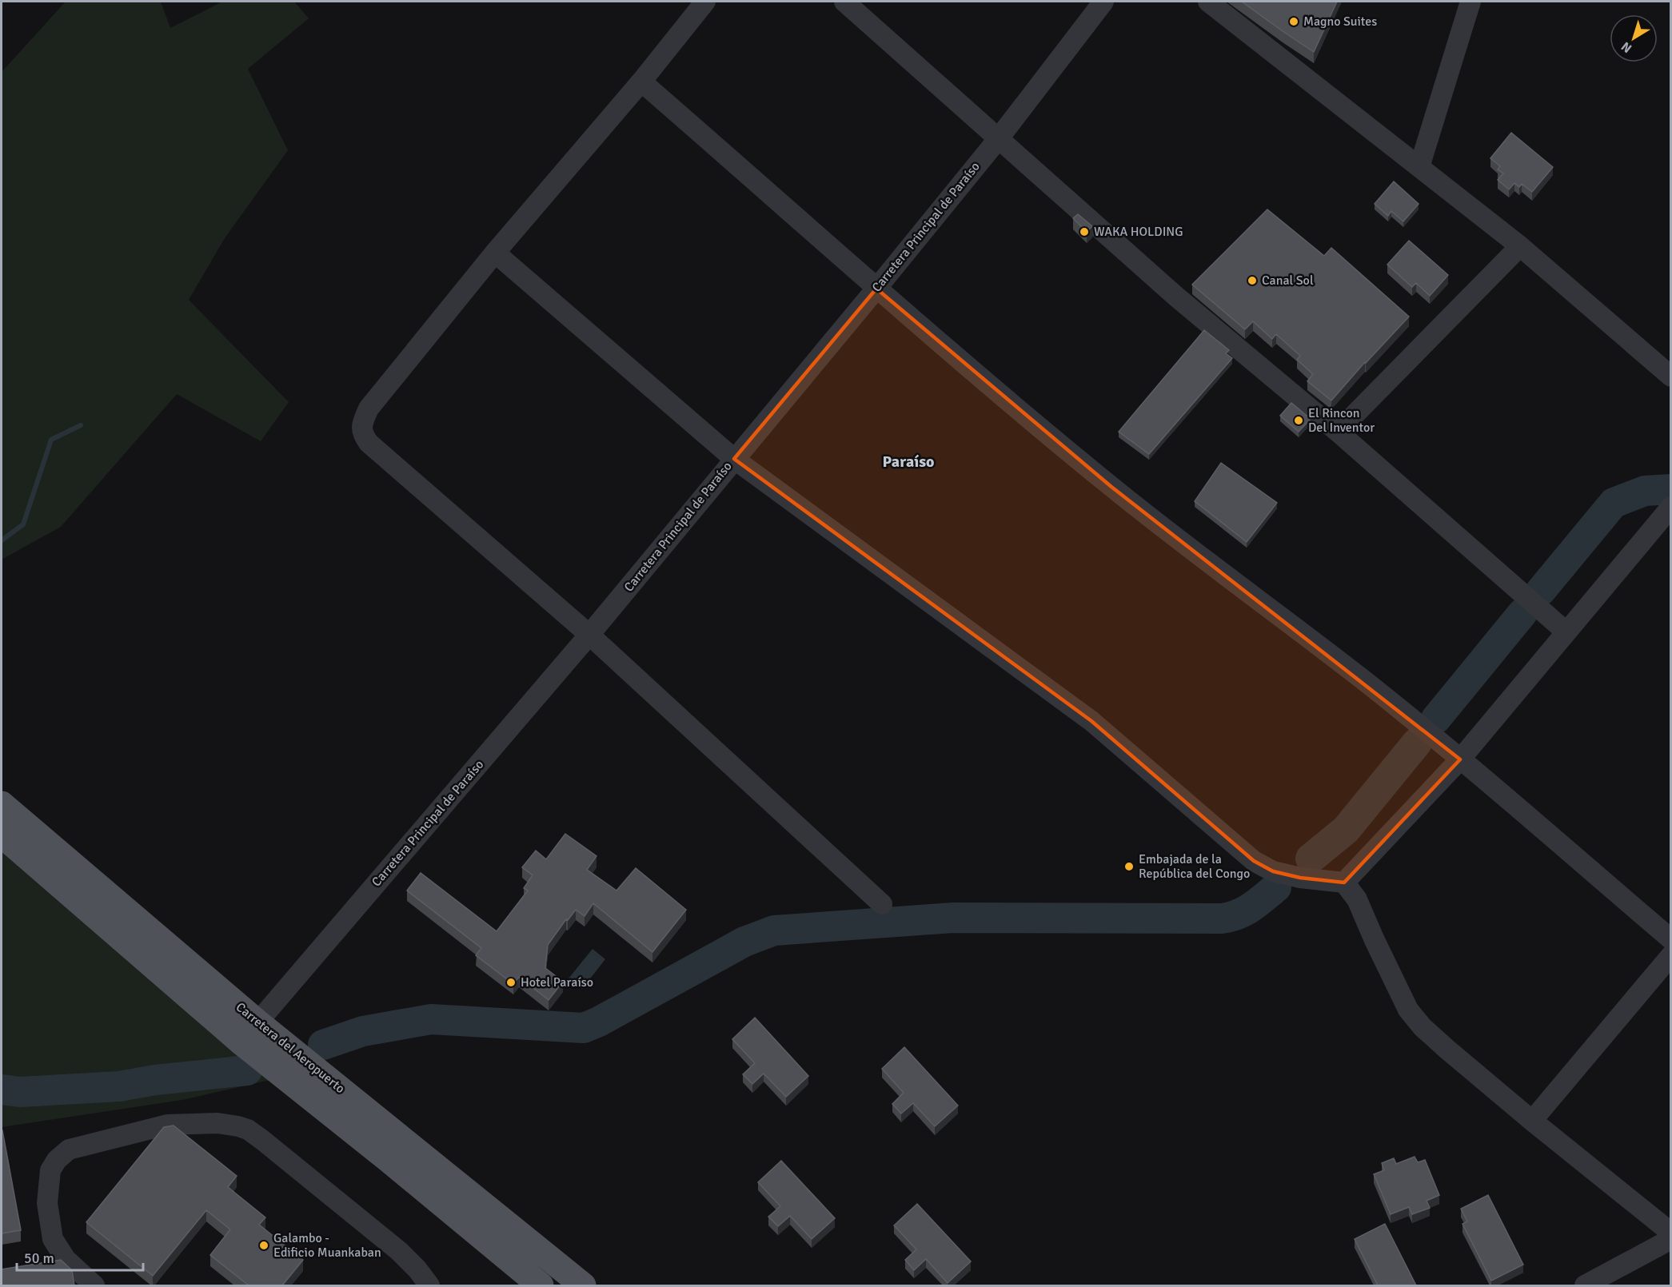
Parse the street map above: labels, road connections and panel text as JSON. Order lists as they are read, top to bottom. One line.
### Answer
{"streets":{"main road":["Carretera del Aeropuerto"],"street":["Carretera Principal de Paraíso"]},"crossings":[["Carretera Principal de Paraíso","Carretera del Aeropuerto"]],"districts":["Paraíso"],"places":["Magno Suites","WAKA HOLDING","Canal Sol","El Rincon Del Inventor","Embajada de la República del Congo","Hotel Paraíso","Galambo - Edificio Muankaban"],"scale_bar":"50 m","north":"bottom left"}
